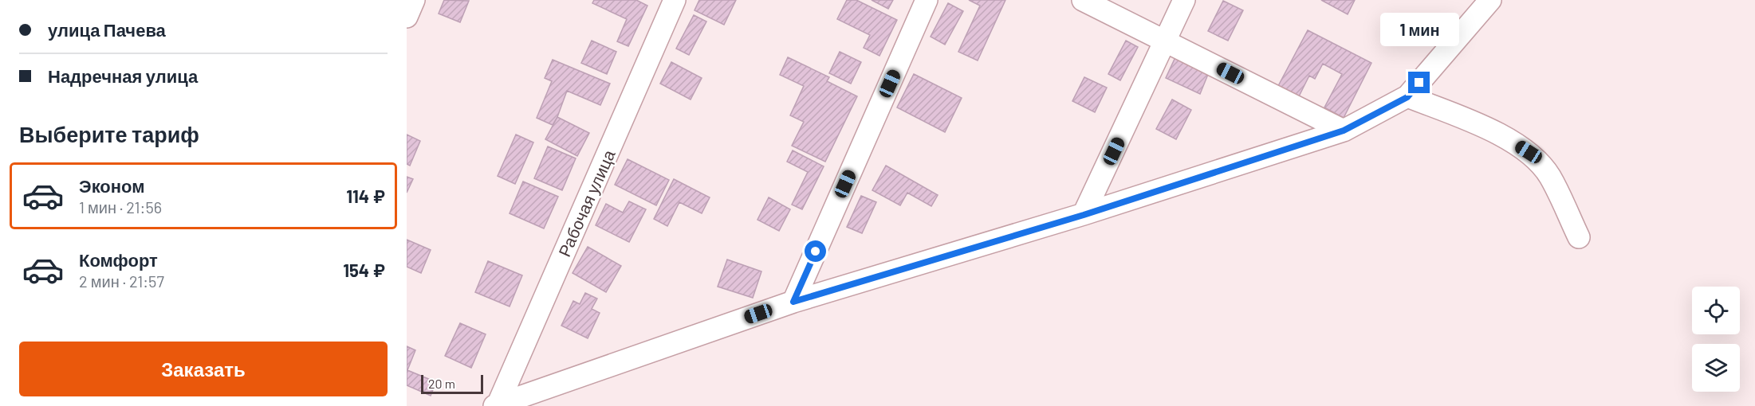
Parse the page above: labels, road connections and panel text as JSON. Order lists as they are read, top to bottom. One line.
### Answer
{"streets":{"street":["Рабочая улица"]},"scale_bar":"20 m","page":{"banner":["улица Пачева","Надречная улица"],"bubble":"1 мин","heading":"Выберите тариф","list":[{"name":"Эконом","note":"1 мин · 21:56","value":"114 ₽"},{"name":"Комфорт","note":"2 мин · 21:57","value":"154 ₽"}],"buttons":"Заказать","scale":"20 m"}}
